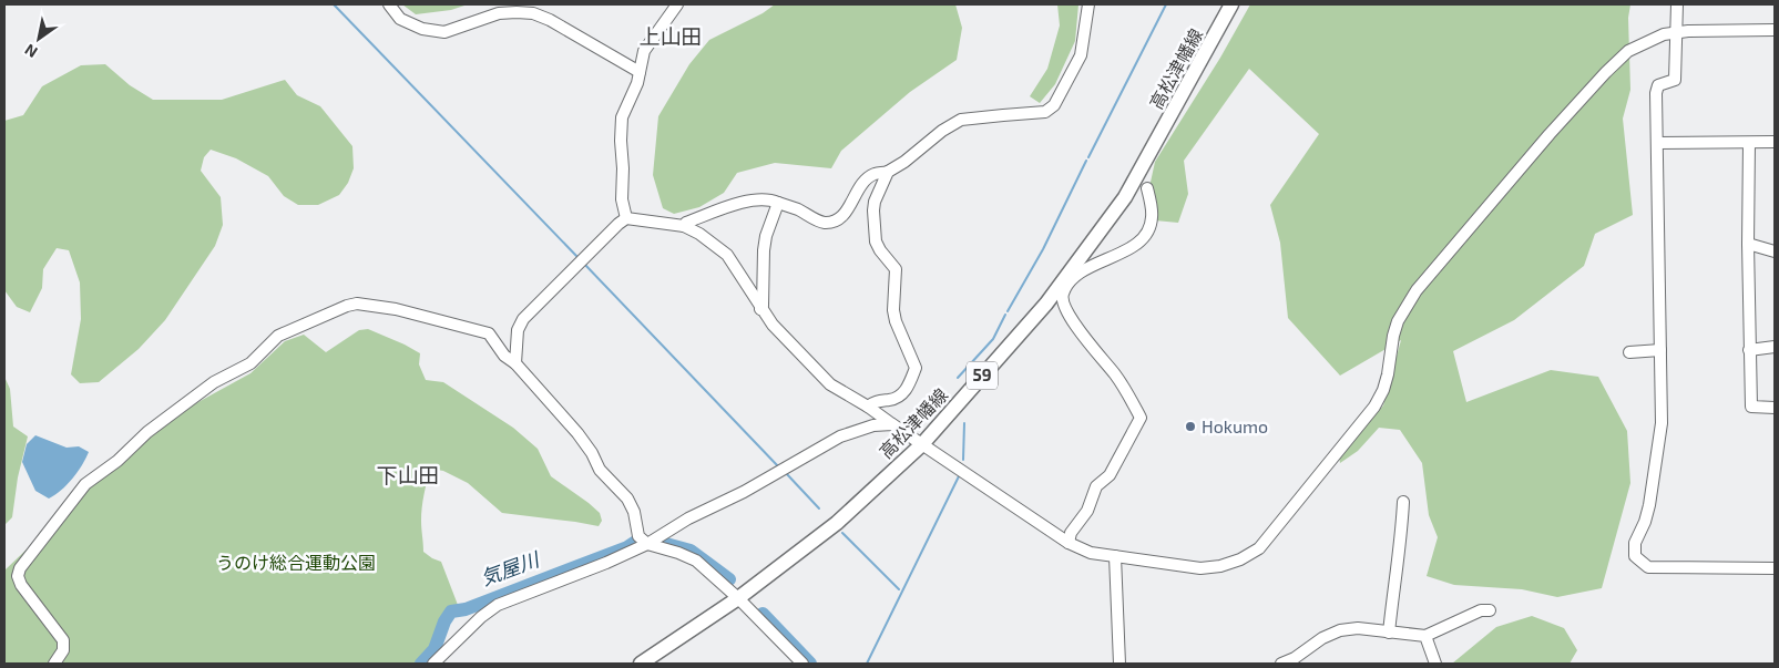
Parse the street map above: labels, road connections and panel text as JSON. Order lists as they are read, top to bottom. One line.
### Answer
{"streets":{"main road":["高松津幡線","59"]},"districts":["上山田","下山田"],"water":["気屋川"],"parks":["うのけ総合運動公園"],"places":["Hokumo"],"north":"bottom left"}
